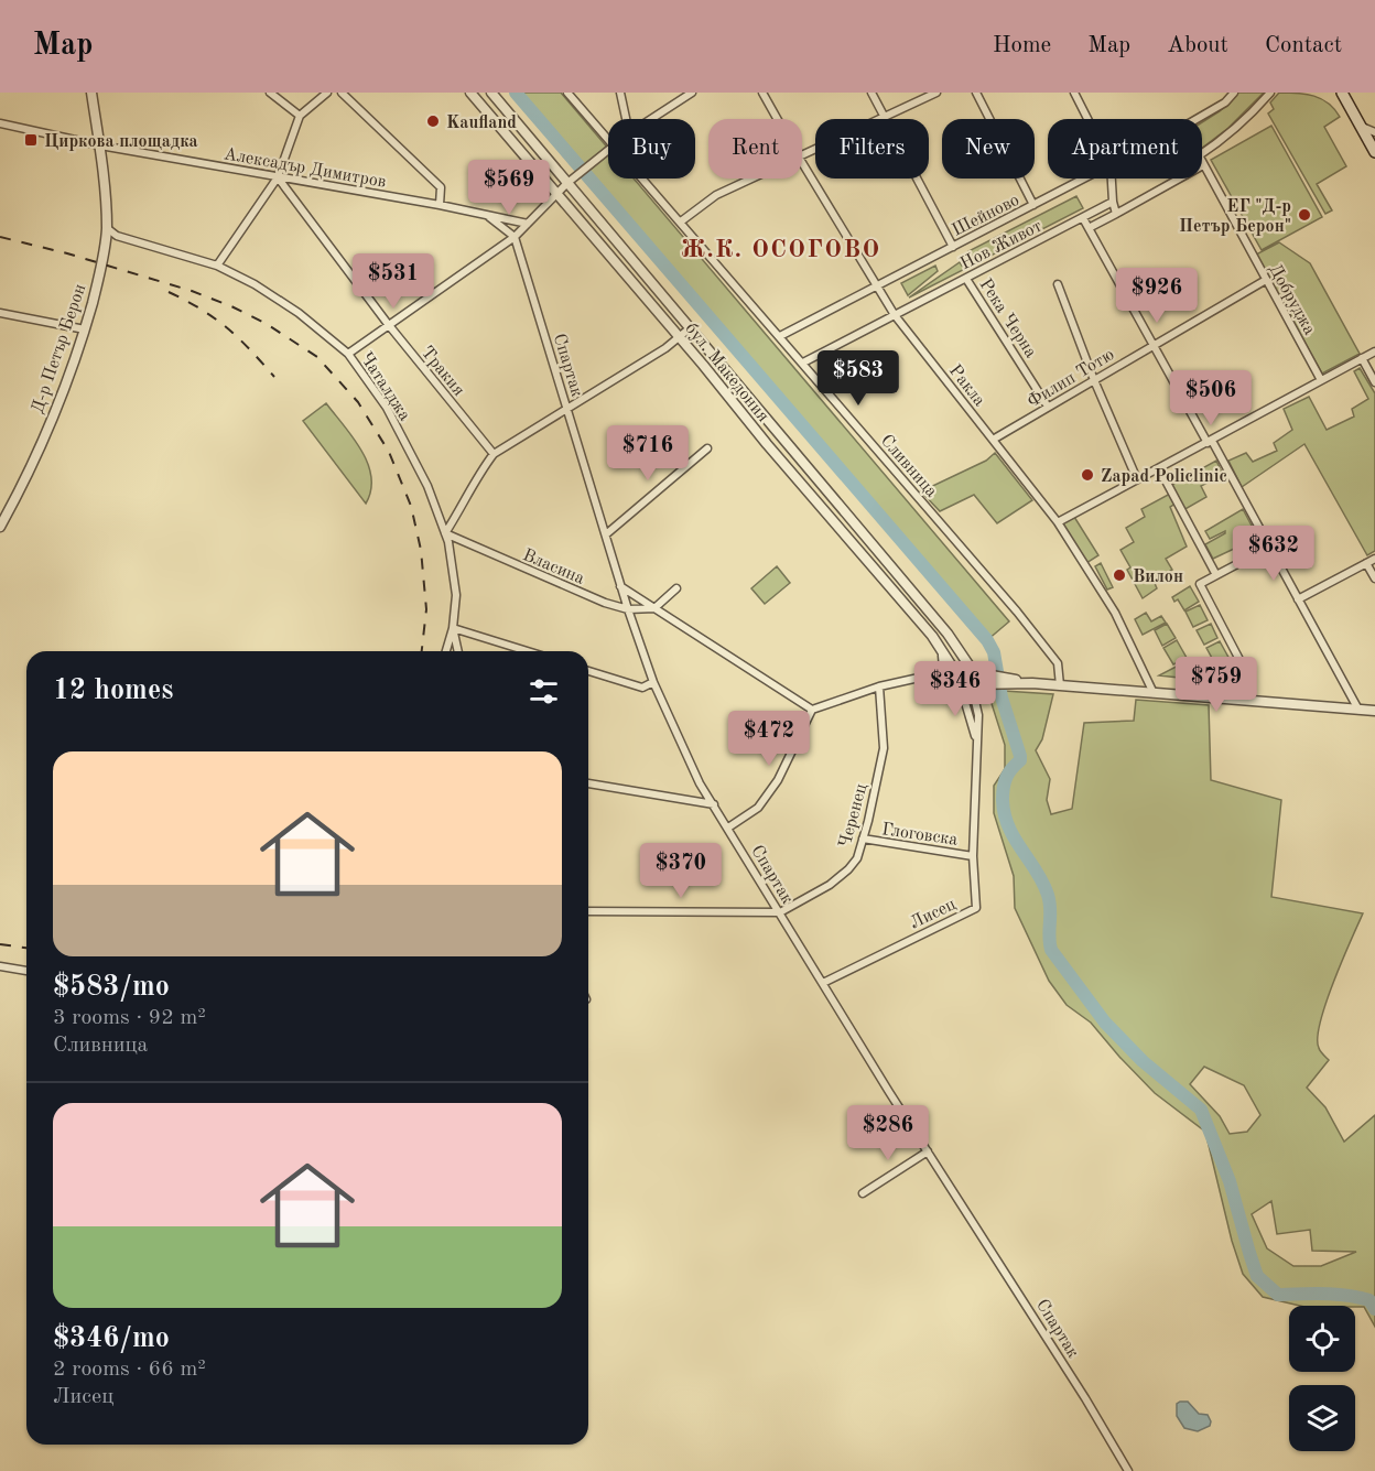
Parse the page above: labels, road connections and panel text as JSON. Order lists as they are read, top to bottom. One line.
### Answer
{"streets":{"street":["Алексадър Димитров","Шейново","Нов Живот","Добруджа","Река Черна","Д-р Петър Берон","Спартак","Тракия","бул. Македония","Филип Тотю","Ракла","Чаталджа","Сливница","Власина","Черенец","Глоговска","Лисец"]},"crossings":[["Алексадър Димитров","Д-р Петър Берон"],["Алексадър Димитров","Тракия"],["Шейново","Ракла"],["Шейново","Сливница"],["Нов Живот","Река Черна"],["Нов Живот","Ракла"],["Нов Живот","Сливница"],["Добруджа","Филип Тотю"],["Река Черна","Филип Тотю"],["Д-р Петър Берон","Чаталджа"],["Спартак","Власина"],["Спартак","Черенец"],["Спартак","Лисец"],["бул. Македония","Лисец"],["Филип Тотю","Ракла"],["Чаталджа","Власина"],["Черенец","Глоговска"],["Глоговска","Лисец"]],"districts":["Ж.К. ОСОГОВО"],"places":{"other":["Kaufland","ЕГ \"Д-р Петър Берон\"","Zapad Policlinic","Вилон"],"transit":["Циркова площадка"]},"page":{"header":"Map","nav":["Home","Map","About","Contact"],"chip":["Buy","Rent","Filters","New","Apartment"],"price":["$569","$531","$926","$583","$506","$716","$632","$759","$346","$472","$370","$286"],"heading":"12 homes","list":[{"name":"$583/mo","note":"3 rooms · 92 m² · Сливница"},{"name":"$346/mo","note":"2 rooms · 66 m² · Лисец"}]}}
